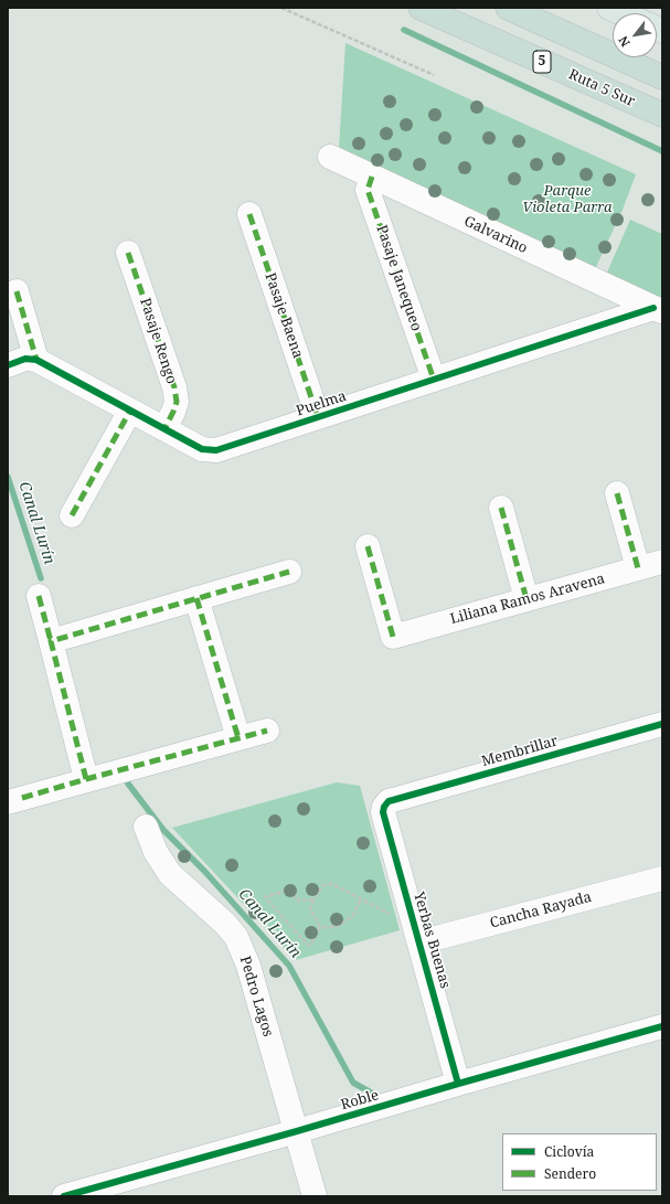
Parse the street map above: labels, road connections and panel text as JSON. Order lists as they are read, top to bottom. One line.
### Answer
{"streets":{"highway":["5","Ruta 5 Sur"],"street":["Galvarino","Pasaje Janequeo","Pasaje Baena","Pasaje Rengo","Puelma","Liliana Ramos Aravena","Membrillar","Cancha Rayada","Yerbas Buenas","Pedro Lagos","Roble"]},"crossings":[["Galvarino","Pasaje Janequeo"],["Galvarino","Puelma"],["Pasaje Janequeo","Puelma"],["Pasaje Baena","Puelma"],["Pasaje Rengo","Puelma"],["Membrillar","Yerbas Buenas"],["Cancha Rayada","Yerbas Buenas"],["Yerbas Buenas","Roble"],["Pedro Lagos","Roble"]],"water":["Canal Lurín"],"parks":["Parque Violeta Parra"],"legend":["Ciclovía","Sendero"],"north":"bottom left"}
